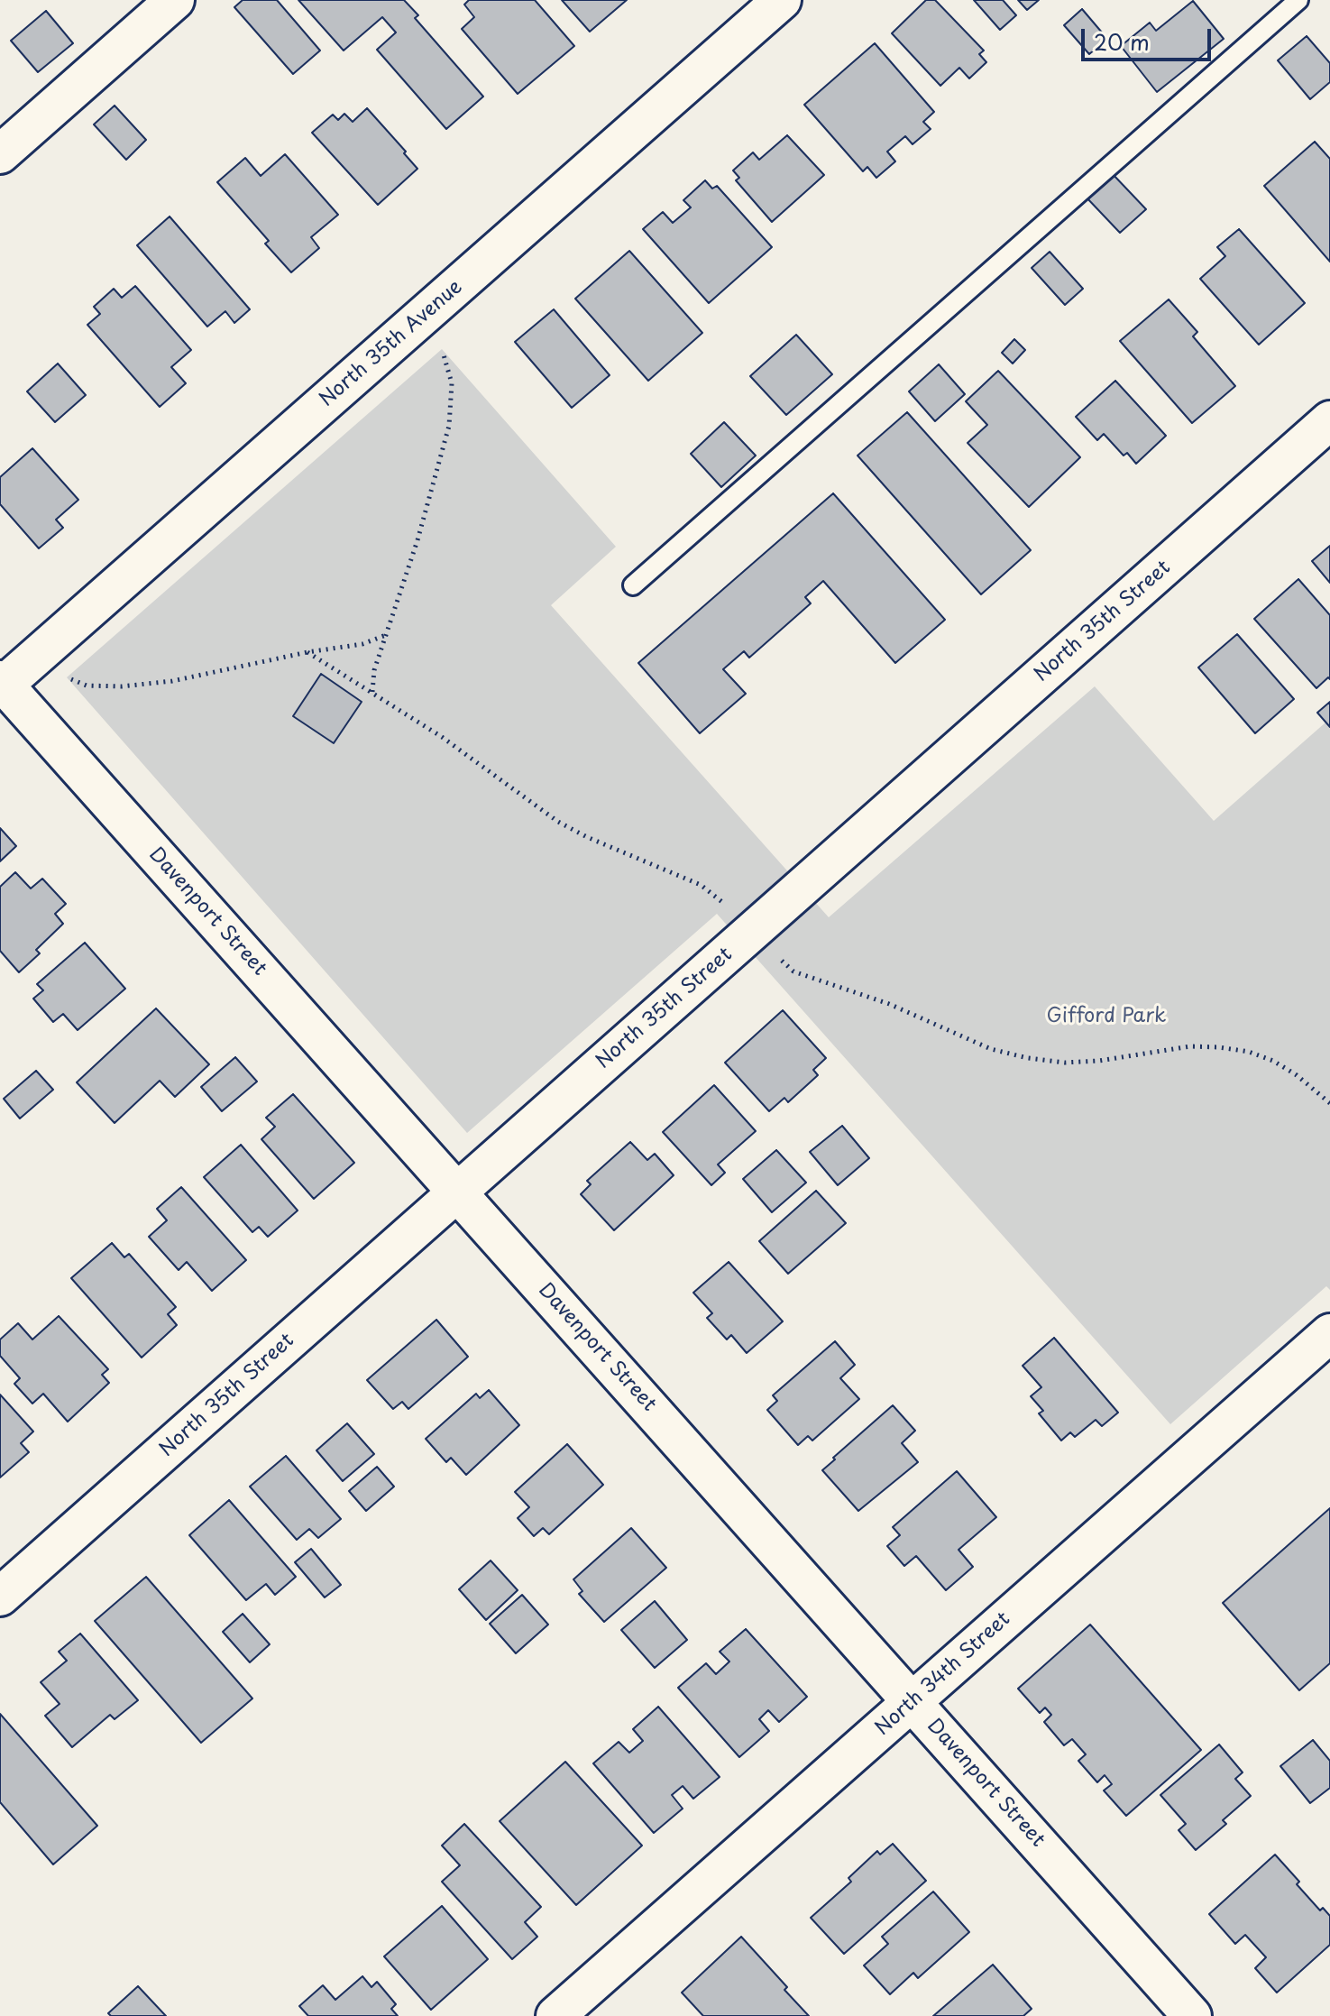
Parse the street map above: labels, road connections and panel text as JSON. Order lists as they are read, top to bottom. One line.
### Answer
{"streets":{"street":["North 35th Avenue","North 35th Street","Davenport Street","North 34th Street"]},"crossings":[["North 35th Avenue","Davenport Street"],["North 35th Street","Davenport Street"],["Davenport Street","North 34th Street"]],"parks":["Gifford Park"],"scale_bar":"20 m"}
